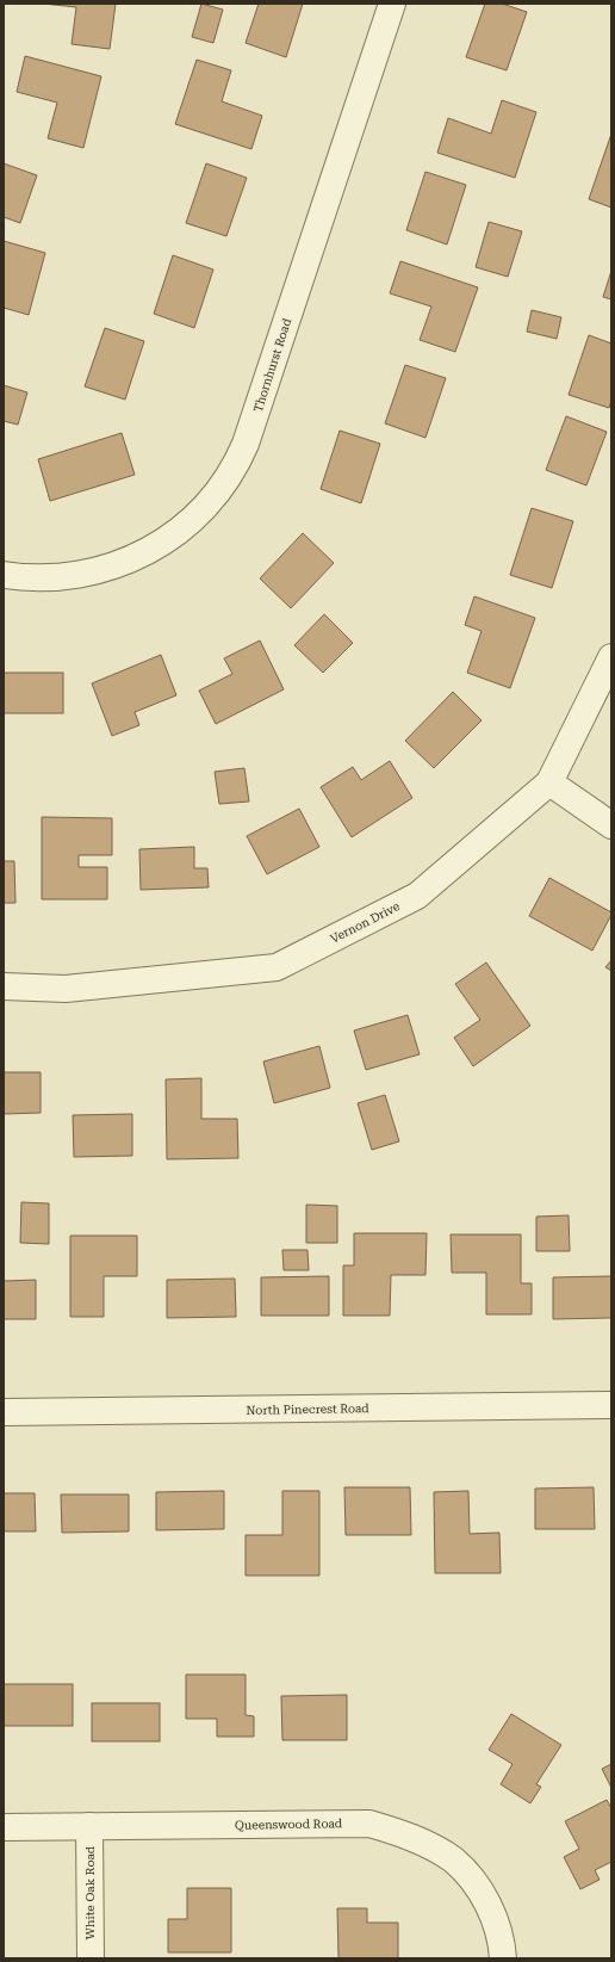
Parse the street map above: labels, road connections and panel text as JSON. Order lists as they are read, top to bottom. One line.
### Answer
{"streets":{"street":["Thornhurst Road","Vernon Drive","North Pinecrest Road","Queenswood Road","White Oak Road"]},"crossings":[["Queenswood Road","White Oak Road"]]}
